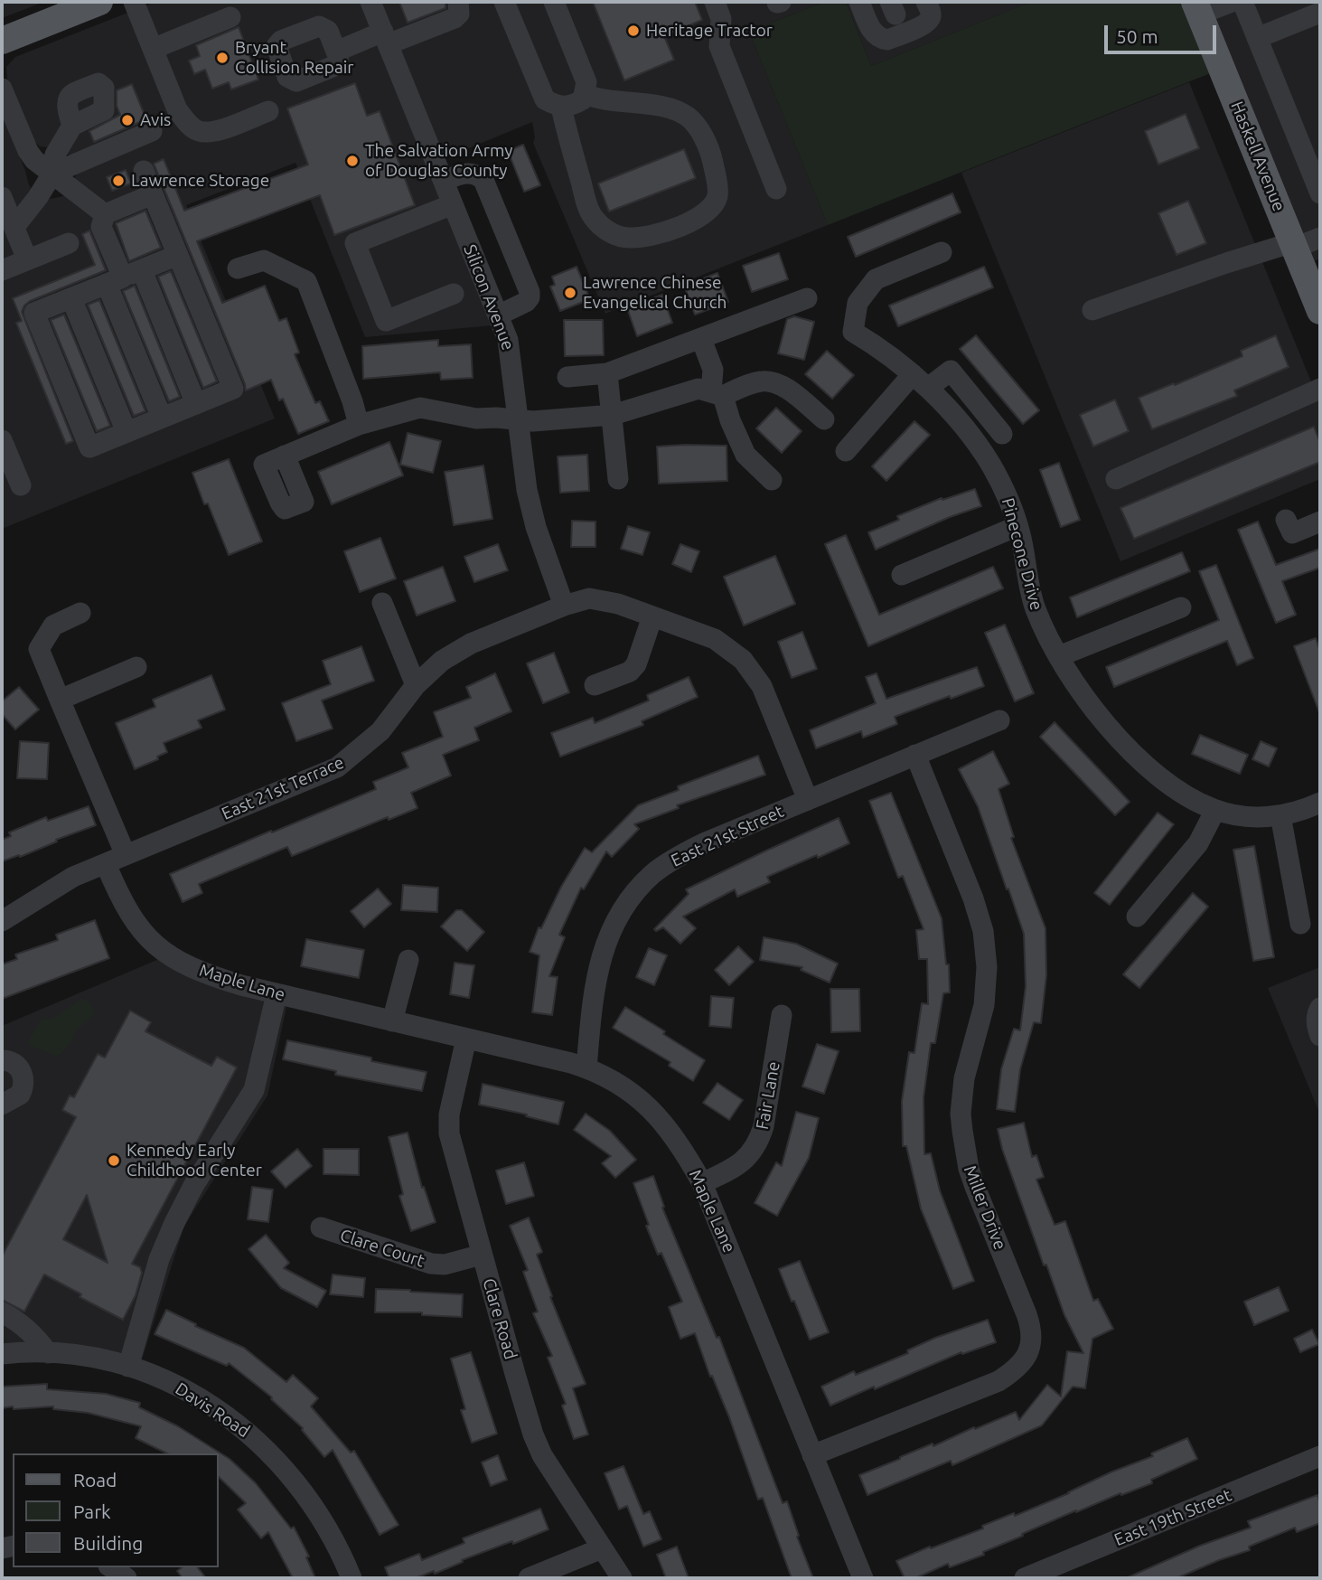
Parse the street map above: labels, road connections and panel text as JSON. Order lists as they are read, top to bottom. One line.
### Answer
{"streets":{"main road":["Haskell Avenue"],"street":["Silicon Avenue","Pinecone Drive","East 21st Terrace","East 21st Street","Maple Lane","Fair Lane","Miller Drive","Clare Court","Clare Road","Davis Road","East 19th Street"]},"crossings":[["Silicon Avenue","East 21st Terrace"],["East 21st Terrace","East 21st Street"],["East 21st Terrace","Maple Lane"],["East 21st Street","Maple Lane"],["East 21st Street","Miller Drive"],["Maple Lane","Fair Lane"],["Maple Lane","Miller Drive"],["Maple Lane","Clare Road"],["Clare Court","Clare Road"]],"places":["Heritage Tractor","Bryant Collision Repair","Avis","The Salvation Army of Douglas County","Lawrence Storage","Lawrence Chinese Evangelical Church","Kennedy Early Childhood Center"],"legend":["Road","Park","Building"],"scale_bar":"50 m"}
